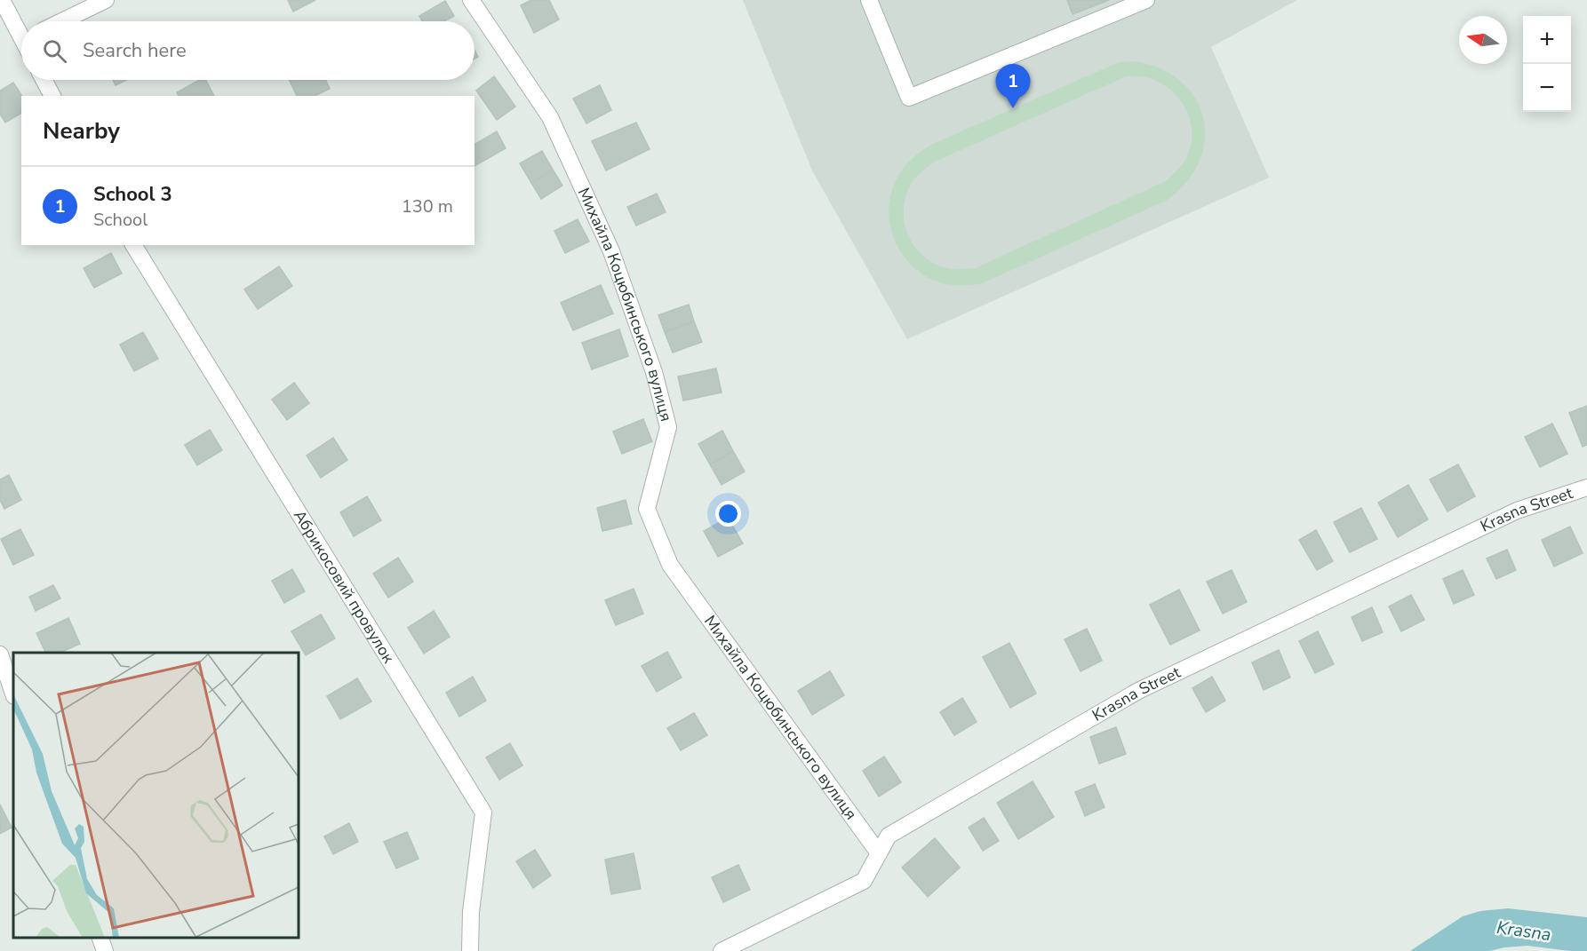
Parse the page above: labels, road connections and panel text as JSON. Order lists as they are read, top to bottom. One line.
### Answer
{"streets":{"street":["Михайла Коцюбинського вулиця","Krasna Street","Абрикосовий провулок"]},"crossings":[["Михайла Коцюбинського вулиця","Krasna Street"]],"water":["Krasna"],"north":"left","page":{"map_buttons":["+","−"],"search":"Search here","pins":"1","heading":"Nearby","list":[{"mark":"1","name":"School 3","note":"School","value":"130 m"}]}}
